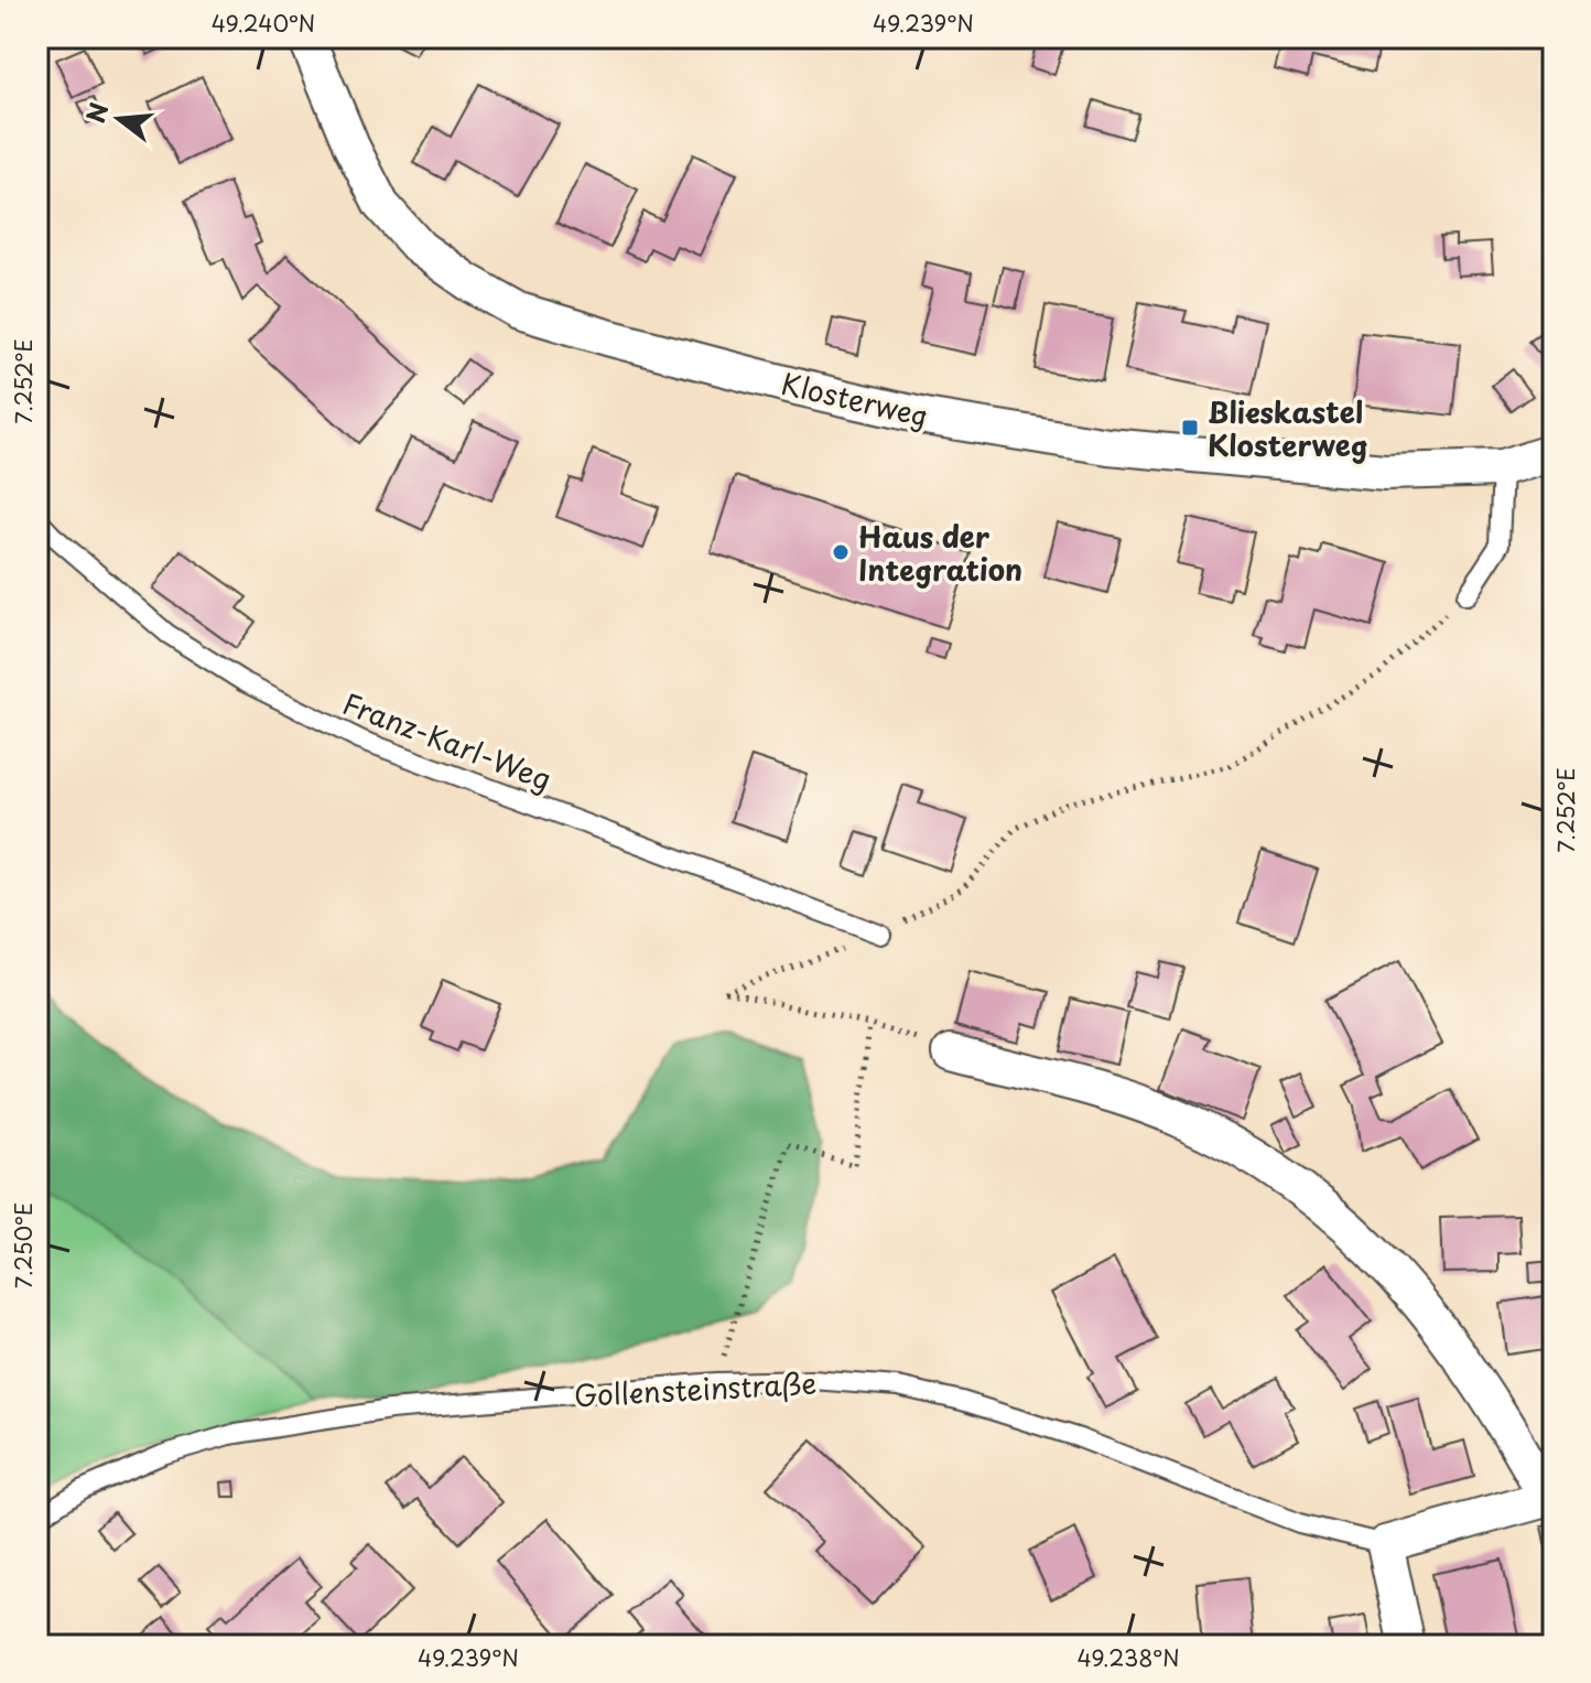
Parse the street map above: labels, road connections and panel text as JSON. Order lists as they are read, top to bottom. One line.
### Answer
{"streets":{"street":["Klosterweg","Gollensteinstraße"],"lane":["Franz-Karl-Weg"]},"places":{"transit":["Blieskastel Klosterweg"],"other":["Haus der Integration"]},"north":"left","coordinates":["49.240°N","49.239°N","7.252°E","7.250°E","49.238°N"]}
